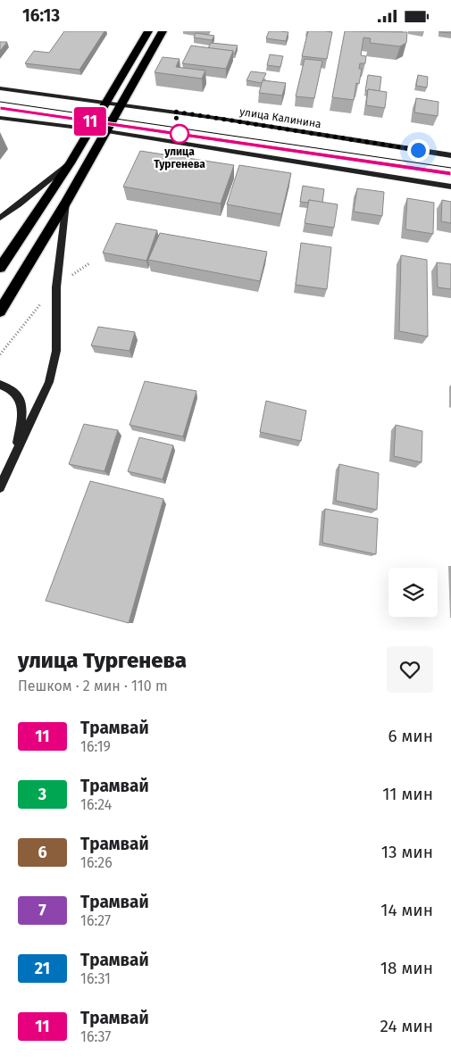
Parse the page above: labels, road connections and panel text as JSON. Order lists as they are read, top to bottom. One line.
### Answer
{"streets":{"street":["улица Калинина"]},"places":["улица Тургенева"],"lines":["tram line 11"],"page":{"status":"16:13","on_map":"11","heading":["улица Тургенева","Пешком · 2 мин · 110 m"],"list":[{"mark":"11","name":"Трамвай","note":"16:19","value":"6 мин"},{"mark":"3","name":"Трамвай","note":"16:24","value":"11 мин"},{"mark":"6","name":"Трамвай","note":"16:26","value":"13 мин"},{"mark":"7","name":"Трамвай","note":"16:27","value":"14 мин"},{"mark":"21","name":"Трамвай","note":"16:31","value":"18 мин"},{"mark":"11","name":"Трамвай","note":"16:37","value":"24 мин"}]}}
